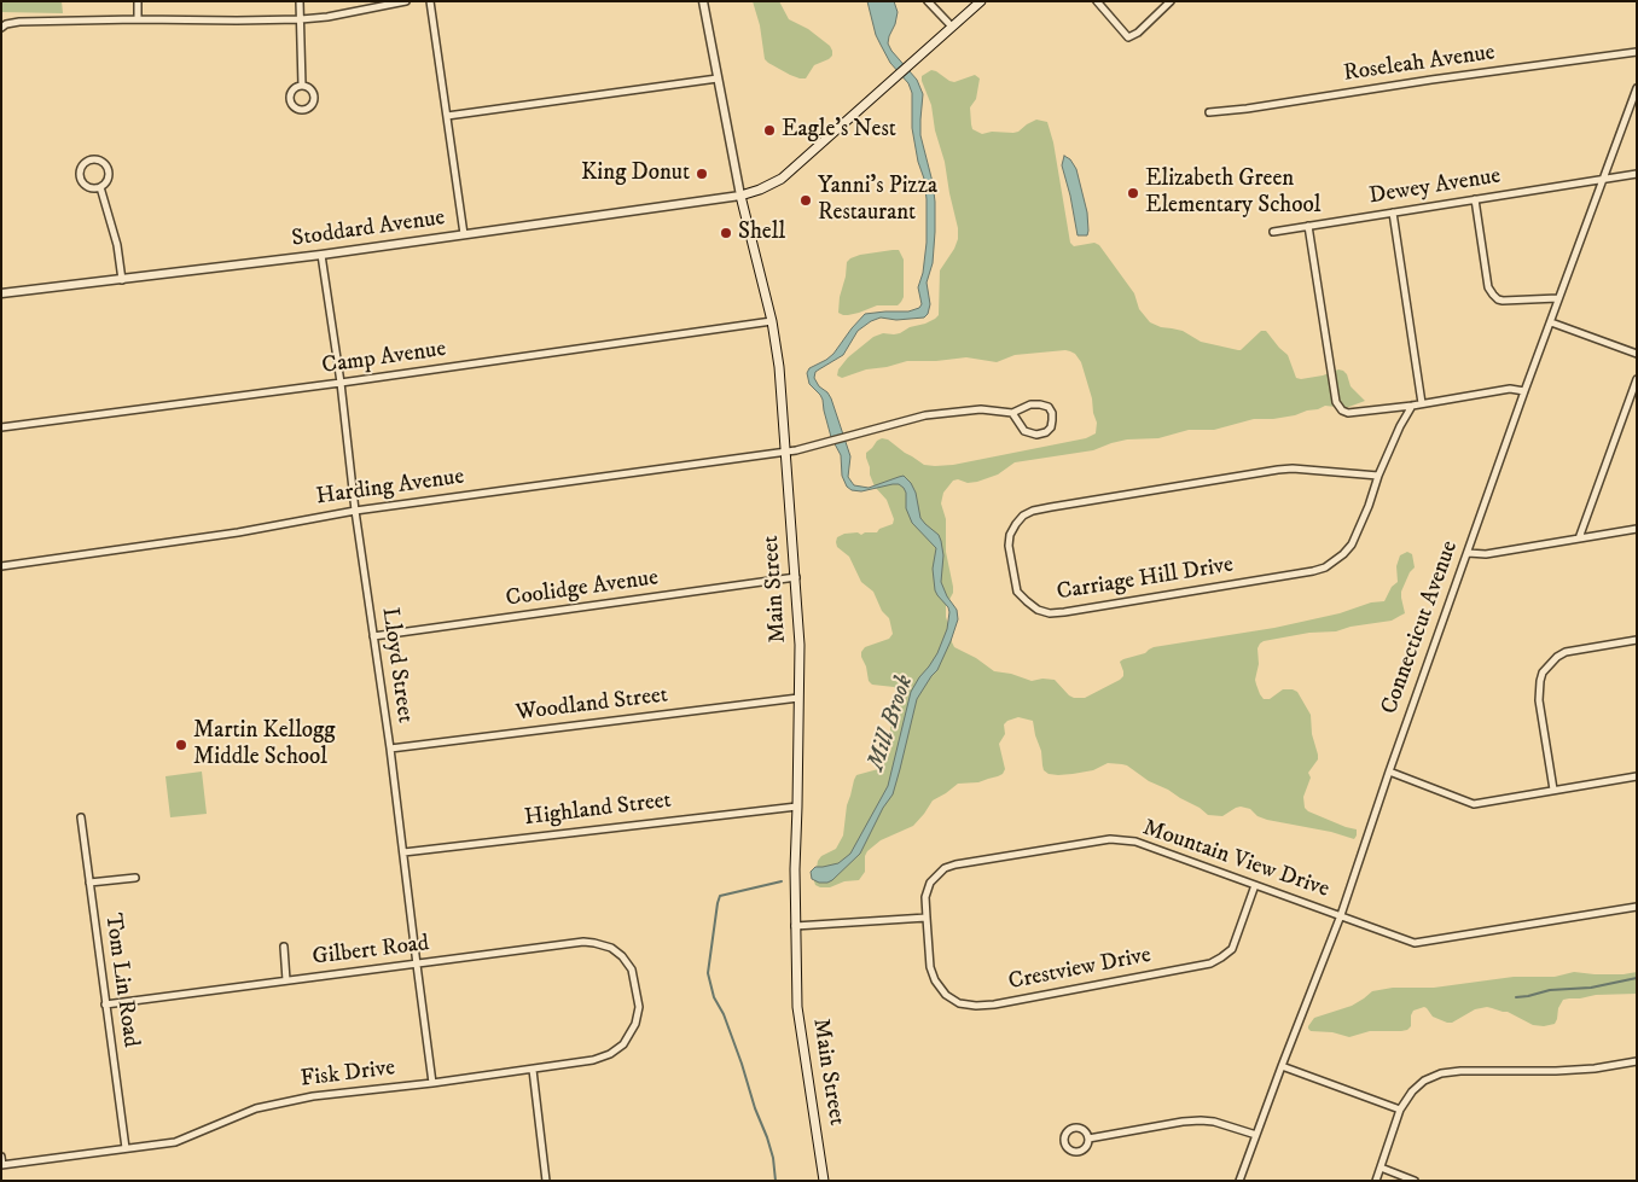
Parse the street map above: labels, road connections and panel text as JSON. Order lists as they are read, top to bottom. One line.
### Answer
{"streets":{"main road":["Main Street"],"street":["Roseleah Avenue","Dewey Avenue","Stoddard Avenue","Camp Avenue","Harding Avenue","Carriage Hill Drive","Coolidge Avenue","Connecticut Avenue","Lloyd Street","Woodland Street","Highland Street","Mountain View Drive","Gilbert Road","Crestview Drive","Tom Lin Road","Fisk Drive"]},"crossings":[["Dewey Avenue","Connecticut Avenue"],["Stoddard Avenue","Main Street"],["Stoddard Avenue","Lloyd Street"],["Camp Avenue","Main Street"],["Camp Avenue","Lloyd Street"],["Harding Avenue","Main Street"],["Harding Avenue","Lloyd Street"],["Coolidge Avenue","Main Street"],["Coolidge Avenue","Lloyd Street"],["Main Street","Woodland Street"],["Main Street","Highland Street"],["Connecticut Avenue","Mountain View Drive"],["Lloyd Street","Woodland Street"],["Lloyd Street","Highland Street"],["Lloyd Street","Gilbert Road"],["Lloyd Street","Fisk Drive"],["Mountain View Drive","Crestview Drive"],["Gilbert Road","Tom Lin Road"],["Gilbert Road","Fisk Drive"],["Tom Lin Road","Fisk Drive"]],"water":["Mill Brook"],"places":["Eagle's Nest","King Donut","Elizabeth Green Elementary School","Yanni's Pizza Restaurant","Shell","Martin Kellogg Middle School"]}
